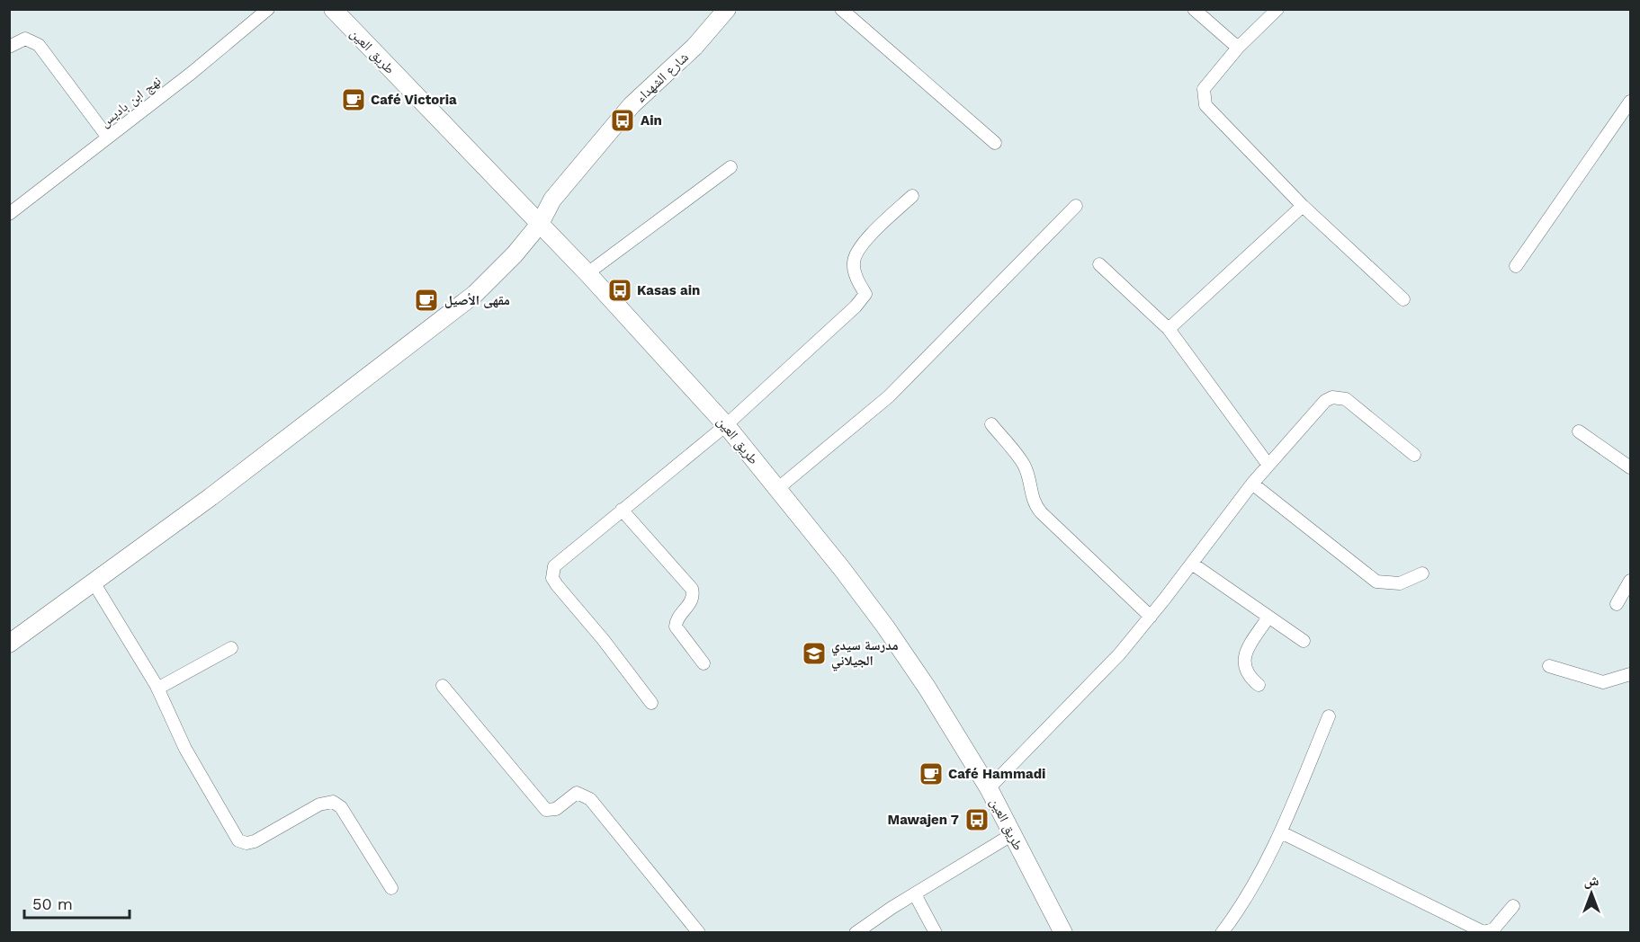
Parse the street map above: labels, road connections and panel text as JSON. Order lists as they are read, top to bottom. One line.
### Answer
{"streets":{"main road":["طريق العين","شارع الشهداء"],"street":["نهج ابن باديس"]},"crossings":[["طريق العين","شارع الشهداء"]],"places":{"cafe":["Café Victoria","مقهى الأصيل","Café Hammadi"],"bus stop":["Ain","Kasas ain","Mawajen 7"],"school or university":["مدرسة سيدي الجيلاني"]},"scale_bar":"50 m","north":"top"}
